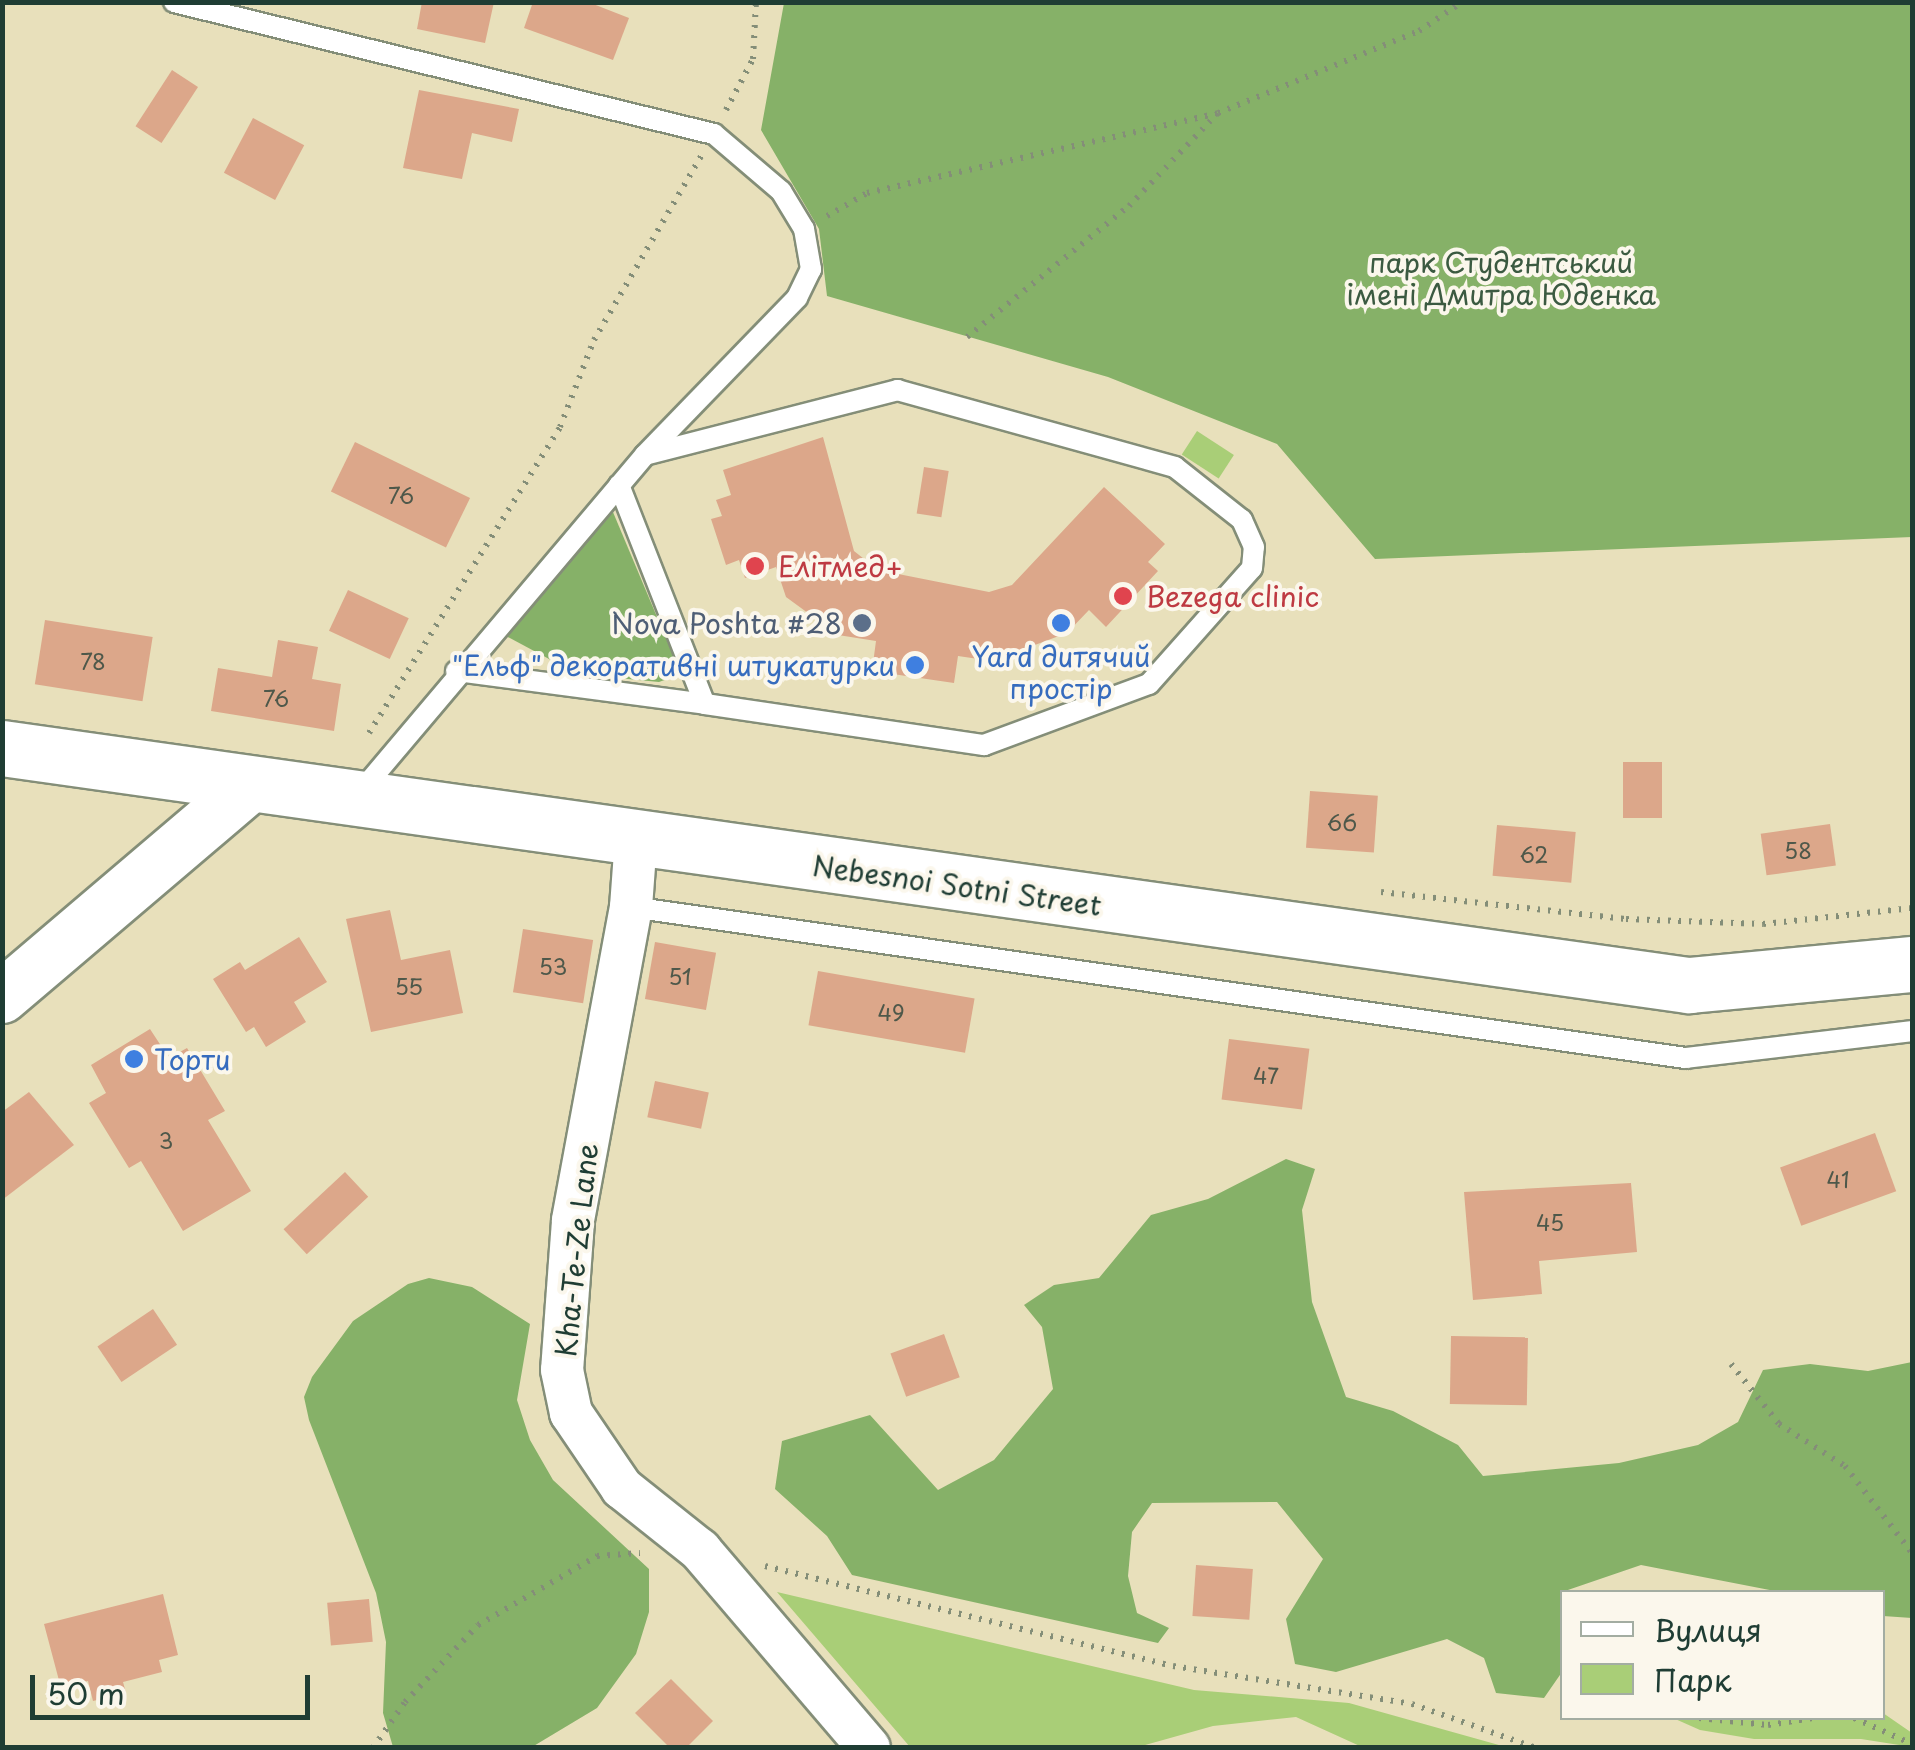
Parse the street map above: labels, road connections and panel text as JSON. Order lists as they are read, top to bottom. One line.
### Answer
{"streets":{"main road":["Nebesnoi Sotni Street"],"street":["Kha-Te-Ze Lane"]},"crossings":[["Nebesnoi Sotni Street","Kha-Te-Ze Lane"]],"parks":["парк Студентський імені Дмитра Юденка"],"places":["Елітмед+","Bezega clinic","Nova Poshta #28","Yard дитячий простір","\"Ельф\" декоративні штукатурки","Торти"],"house_numbers":["76","78","76","66","58","62","53","51","55","49","47","3","41","45"],"legend":["Вулиця","Парк"],"scale_bar":"50 m"}
